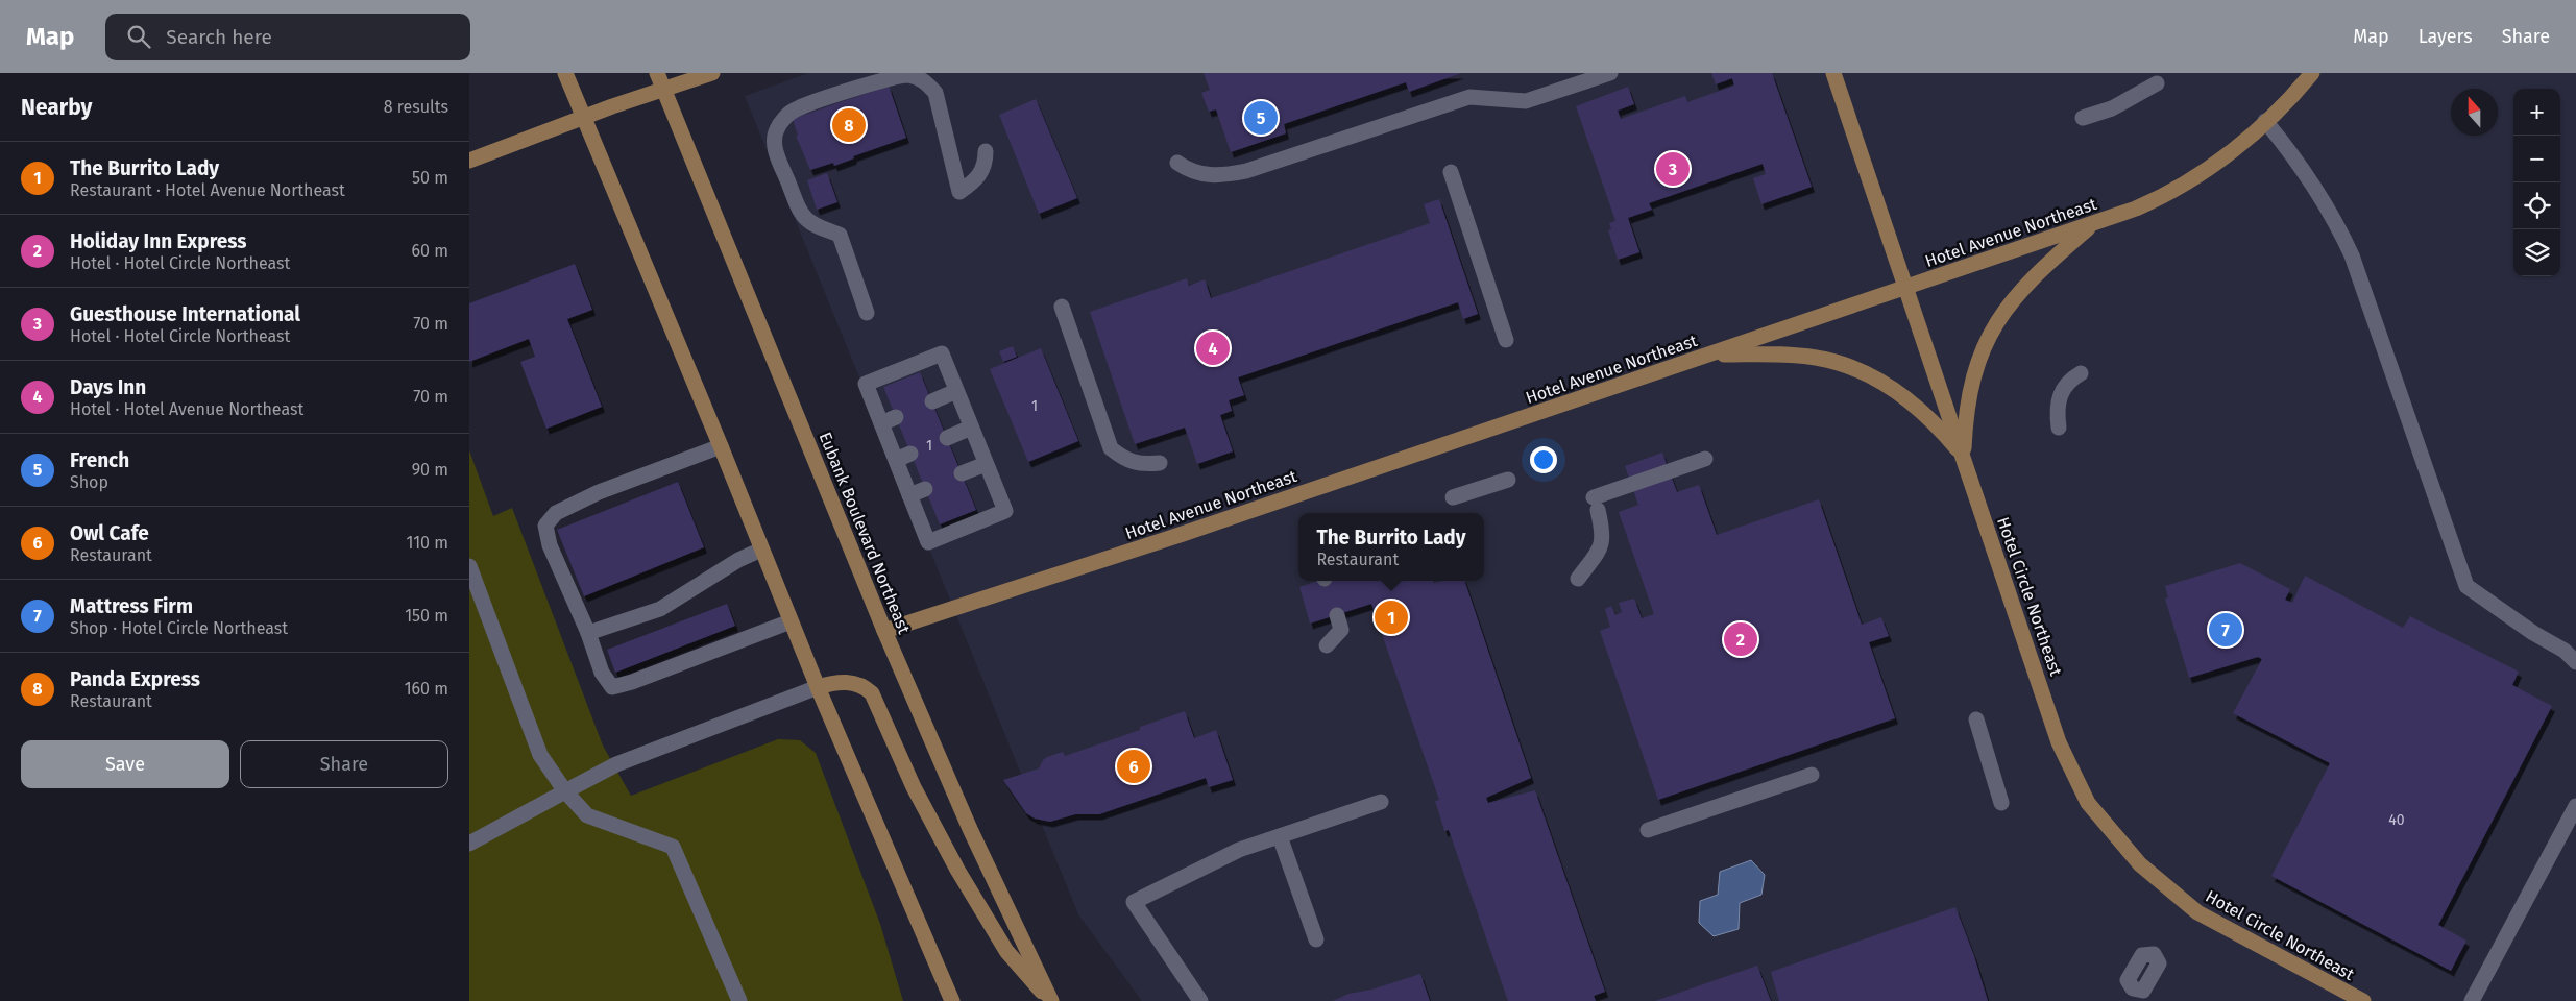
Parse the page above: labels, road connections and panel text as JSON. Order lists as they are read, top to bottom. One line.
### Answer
{"streets":{"street":["Hotel Avenue Northeast","Eubank Boulevard Northeast","Hotel Circle Northeast"]},"crossings":[["Hotel Avenue Northeast","Eubank Boulevard Northeast"],["Hotel Avenue Northeast","Hotel Circle Northeast"]],"house_numbers":["1","1","40"],"north":"top","page":{"header":"Map","search":"Search here","nav":["Map","Layers","Share"],"heading":["Nearby","8 results"],"map_buttons":["+","−"],"pins":["5","8","3","4","1","7","2","6"],"list":[{"mark":"1","name":"The Burrito Lady","note":"Restaurant · Hotel Avenue Northeast","value":"50 m"},{"mark":"2","name":"Holiday Inn Express","note":"Hotel · Hotel Circle Northeast","value":"60 m"},{"mark":"3","name":"Guesthouse International","note":"Hotel · Hotel Circle Northeast","value":"70 m"},{"mark":"4","name":"Days Inn","note":"Hotel · Hotel Avenue Northeast","value":"70 m"},{"mark":"5","name":"French","note":"Shop","value":"90 m"},{"mark":"6","name":"Owl Cafe","note":"Restaurant","value":"110 m"},{"mark":"7","name":"Mattress Firm","note":"Shop · Hotel Circle Northeast","value":"150 m"},{"mark":"8","name":"Panda Express","note":"Restaurant","value":"160 m"}],"popup":["The Burrito Lady","Restaurant"],"buttons":["Save","Share"]}}
